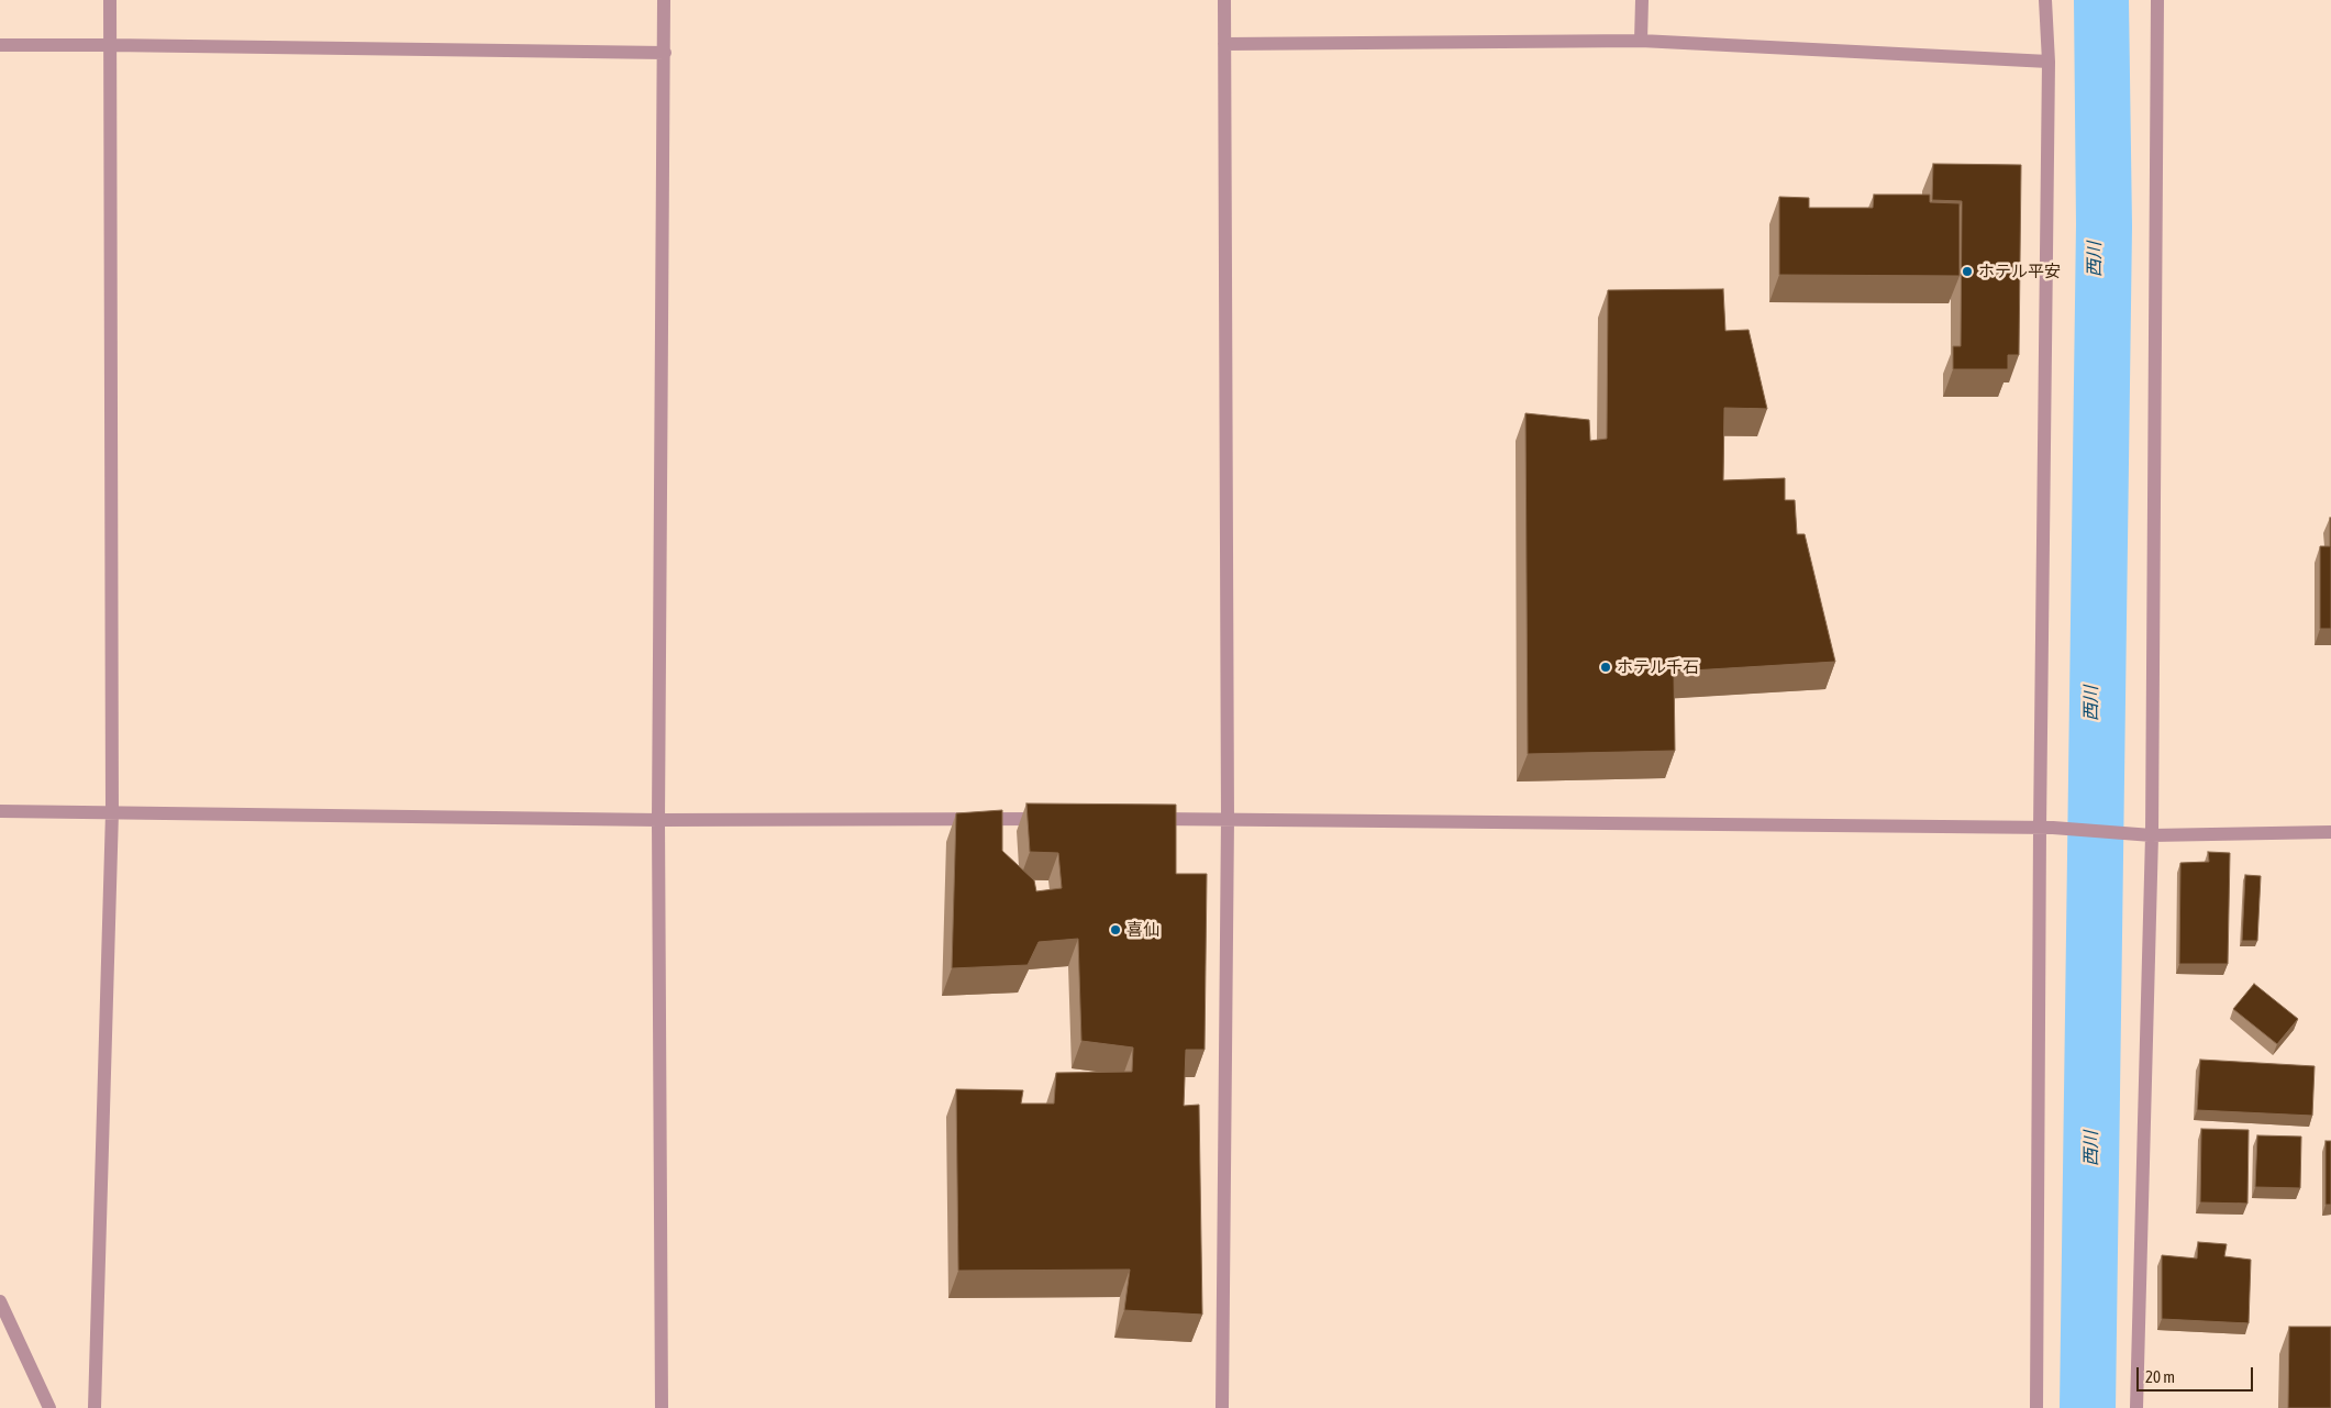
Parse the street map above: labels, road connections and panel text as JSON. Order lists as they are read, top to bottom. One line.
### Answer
{"water":["西川"],"places":["ホテル平安","ホテル千石","喜仙"],"scale_bar":"20 m"}
